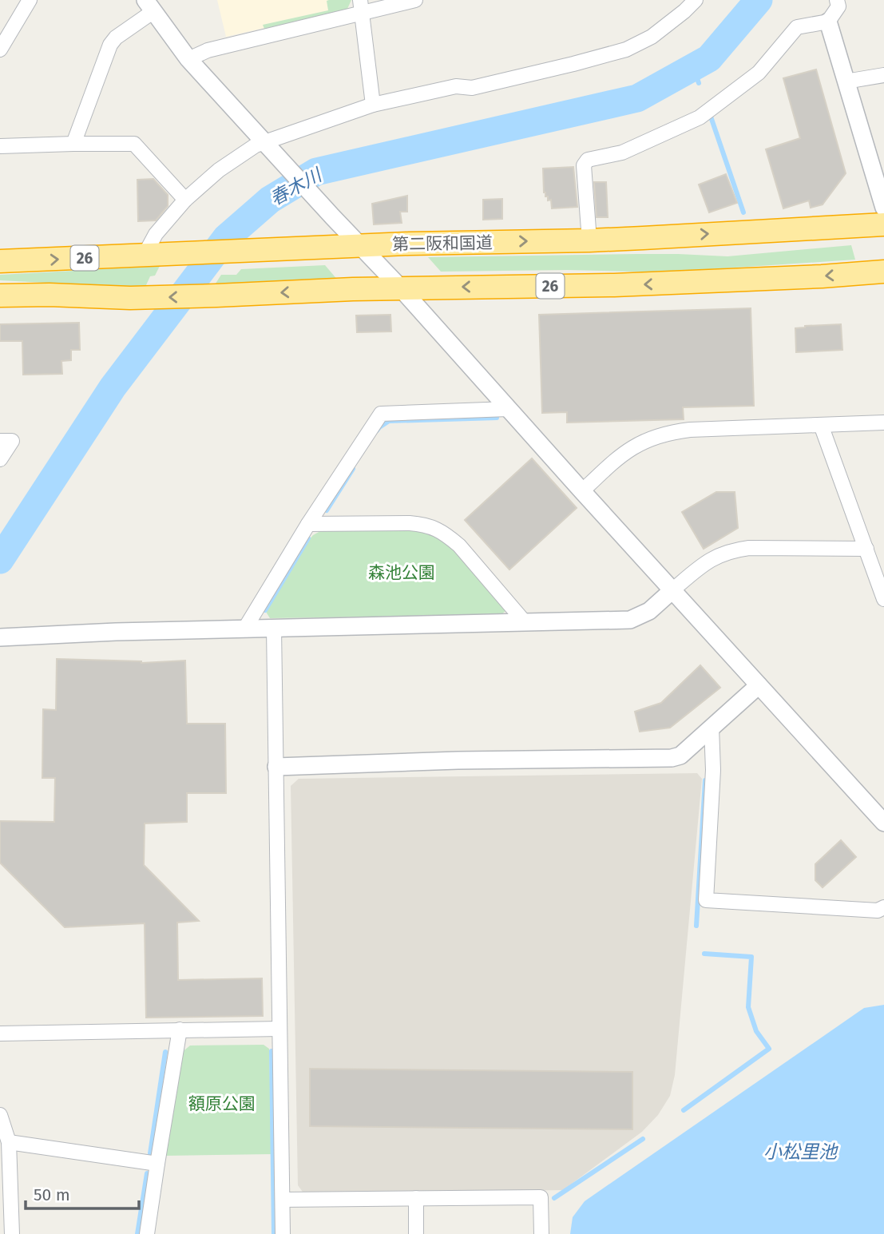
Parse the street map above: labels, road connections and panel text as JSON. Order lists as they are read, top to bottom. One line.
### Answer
{"streets":{"highway":["第二阪和国道","26"]},"water":["春木川","小松里池"],"parks":["森池公園","額原公園"],"scale_bar":"50 m"}
